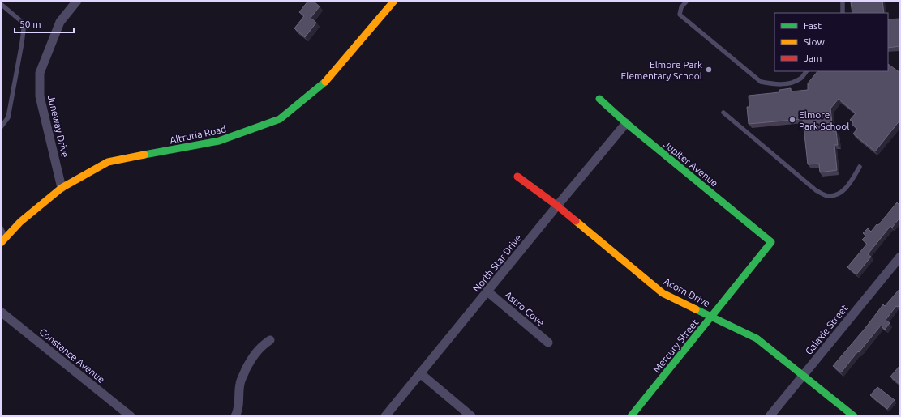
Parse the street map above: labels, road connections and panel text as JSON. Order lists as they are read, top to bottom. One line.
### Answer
{"streets":{"street":["Juneway Drive","Altruria Road","Jupiter Avenue","North Star Drive","Acorn Drive","Astro Cove","Galaxie Street","Mercury Street","Constance Avenue"]},"crossings":[["Juneway Drive","Altruria Road"],["Jupiter Avenue","North Star Drive"],["Jupiter Avenue","Mercury Street"],["North Star Drive","Acorn Drive"],["North Star Drive","Astro Cove"],["Acorn Drive","Galaxie Street"],["Acorn Drive","Mercury Street"]],"places":["Elmore Park Elementary School","Elmore Park School"],"legend":["Fast","Slow","Jam"],"scale_bar":"50 m"}
